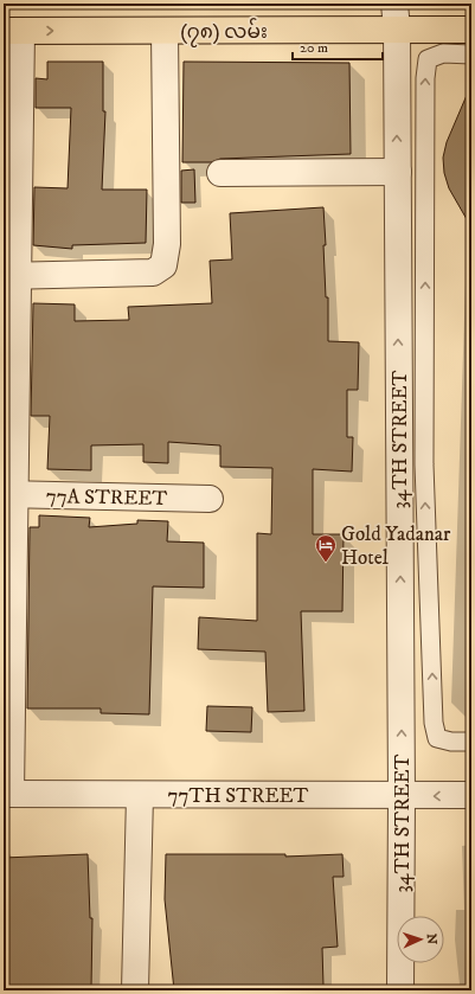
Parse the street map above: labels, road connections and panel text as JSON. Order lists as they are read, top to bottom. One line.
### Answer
{"streets":{"main road":["(၇၈) လမ်း"],"street":["34TH STREET","77A STREET","77TH STREET"]},"crossings":[["(၇၈) လမ်း","34TH STREET"],["34TH STREET","77TH STREET"]],"one_way":["34TH STREET"],"places":{"hotel":["Gold Yadanar Hotel"]},"scale_bar":"20 m","north":"right"}
